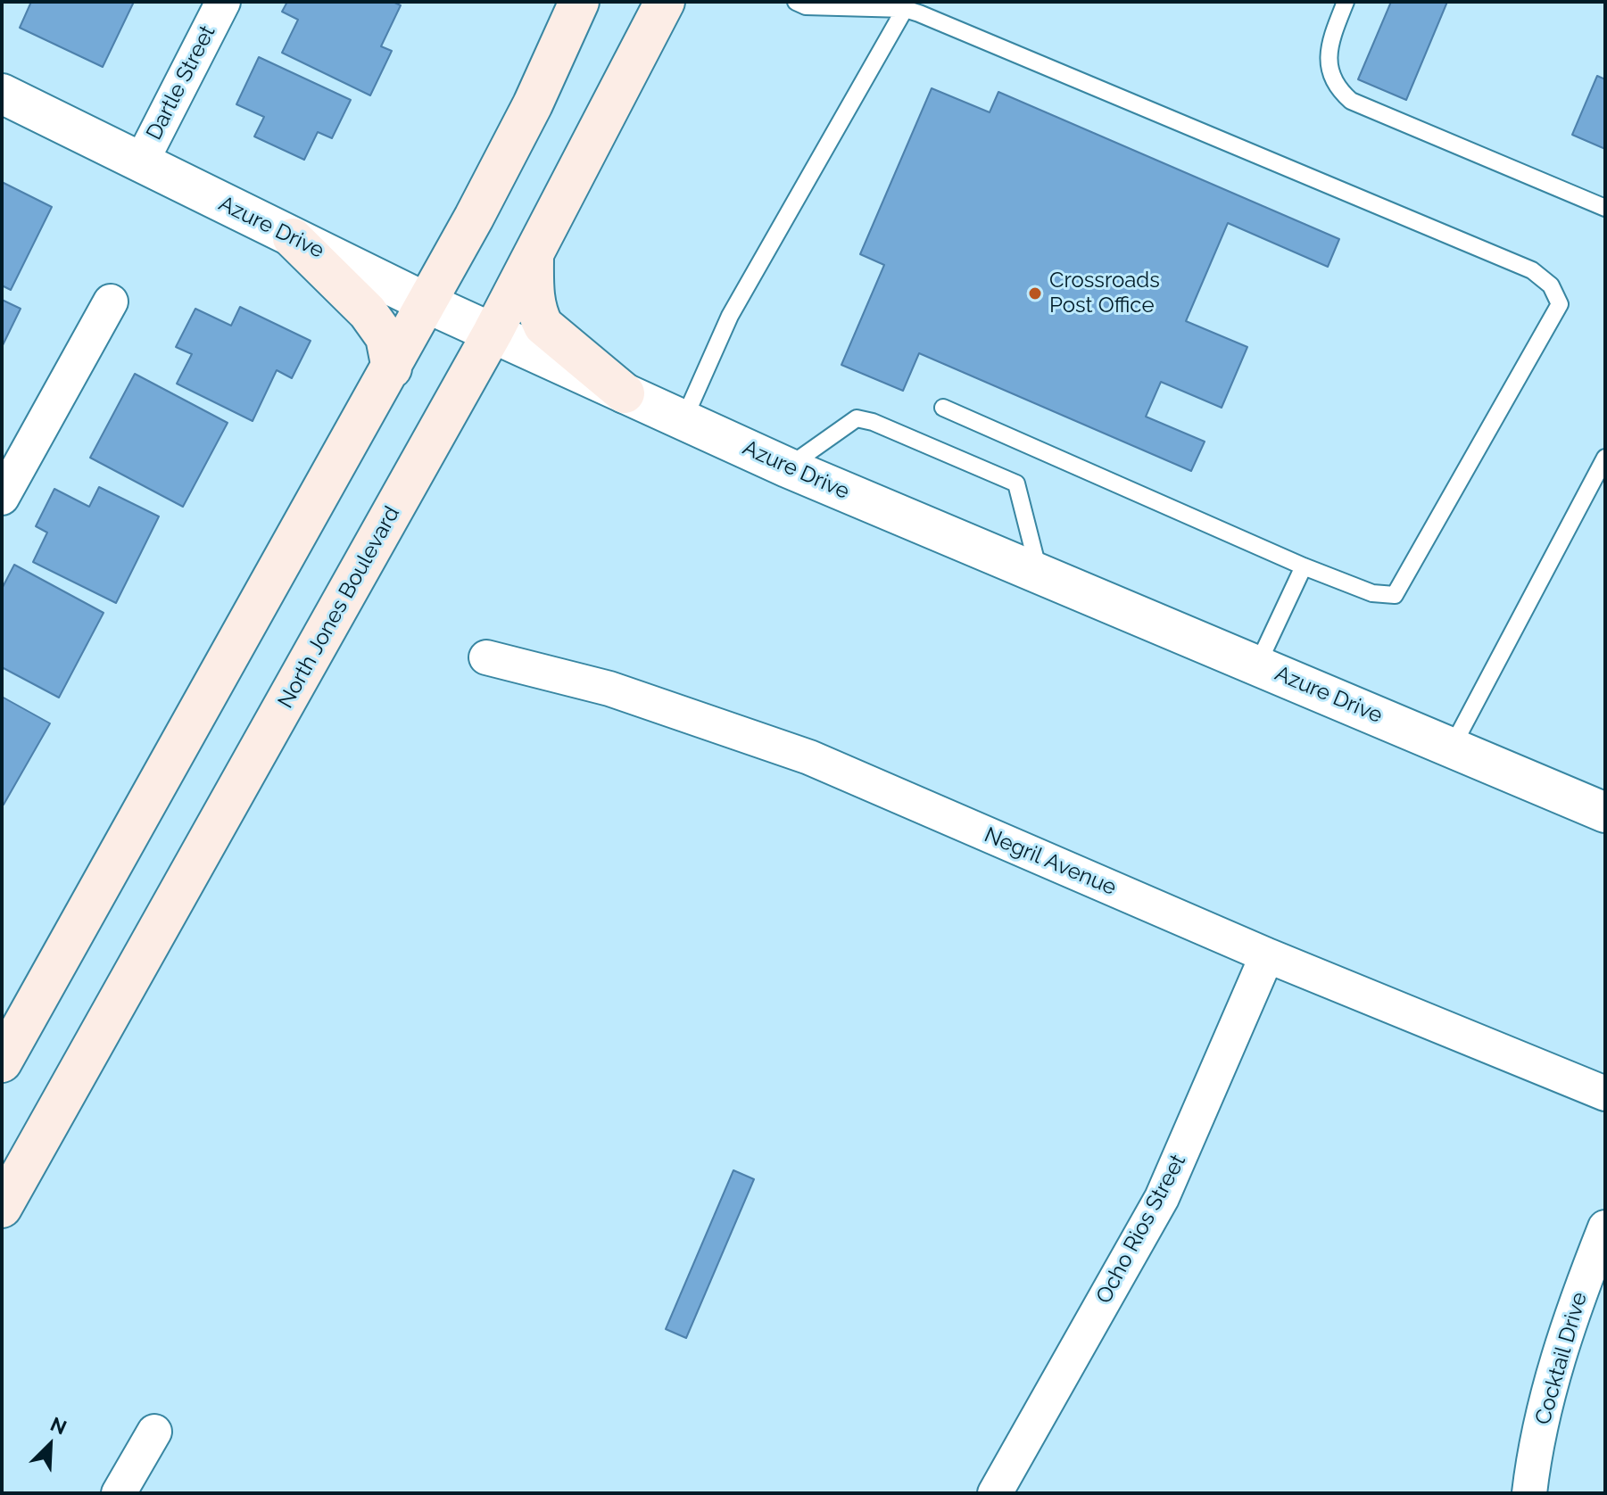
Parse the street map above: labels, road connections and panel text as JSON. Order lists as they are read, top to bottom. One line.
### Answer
{"streets":{"main road":["North Jones Boulevard"],"street":["Dartle Street","Azure Drive","Negril Avenue","Ocho Rios Street","Cocktail Drive"]},"crossings":[["Dartle Street","Azure Drive"],["Azure Drive","North Jones Boulevard"],["Negril Avenue","Ocho Rios Street"]],"places":["Crossroads Post Office"],"north":"top right"}
